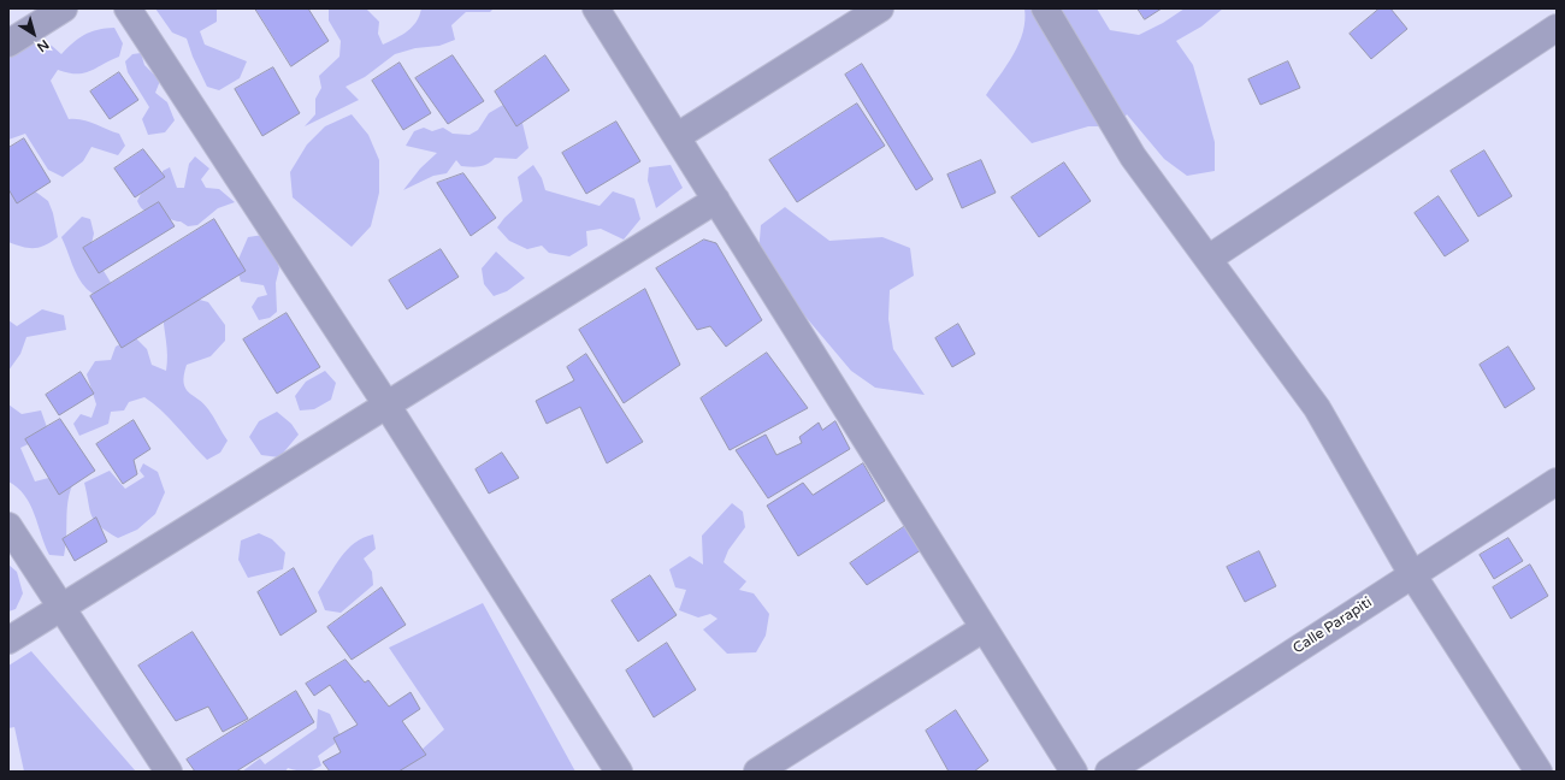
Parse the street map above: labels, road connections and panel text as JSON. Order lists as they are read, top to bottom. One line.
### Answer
{"streets":{"street":["Calle Parapiti"]},"north":"bottom right"}
